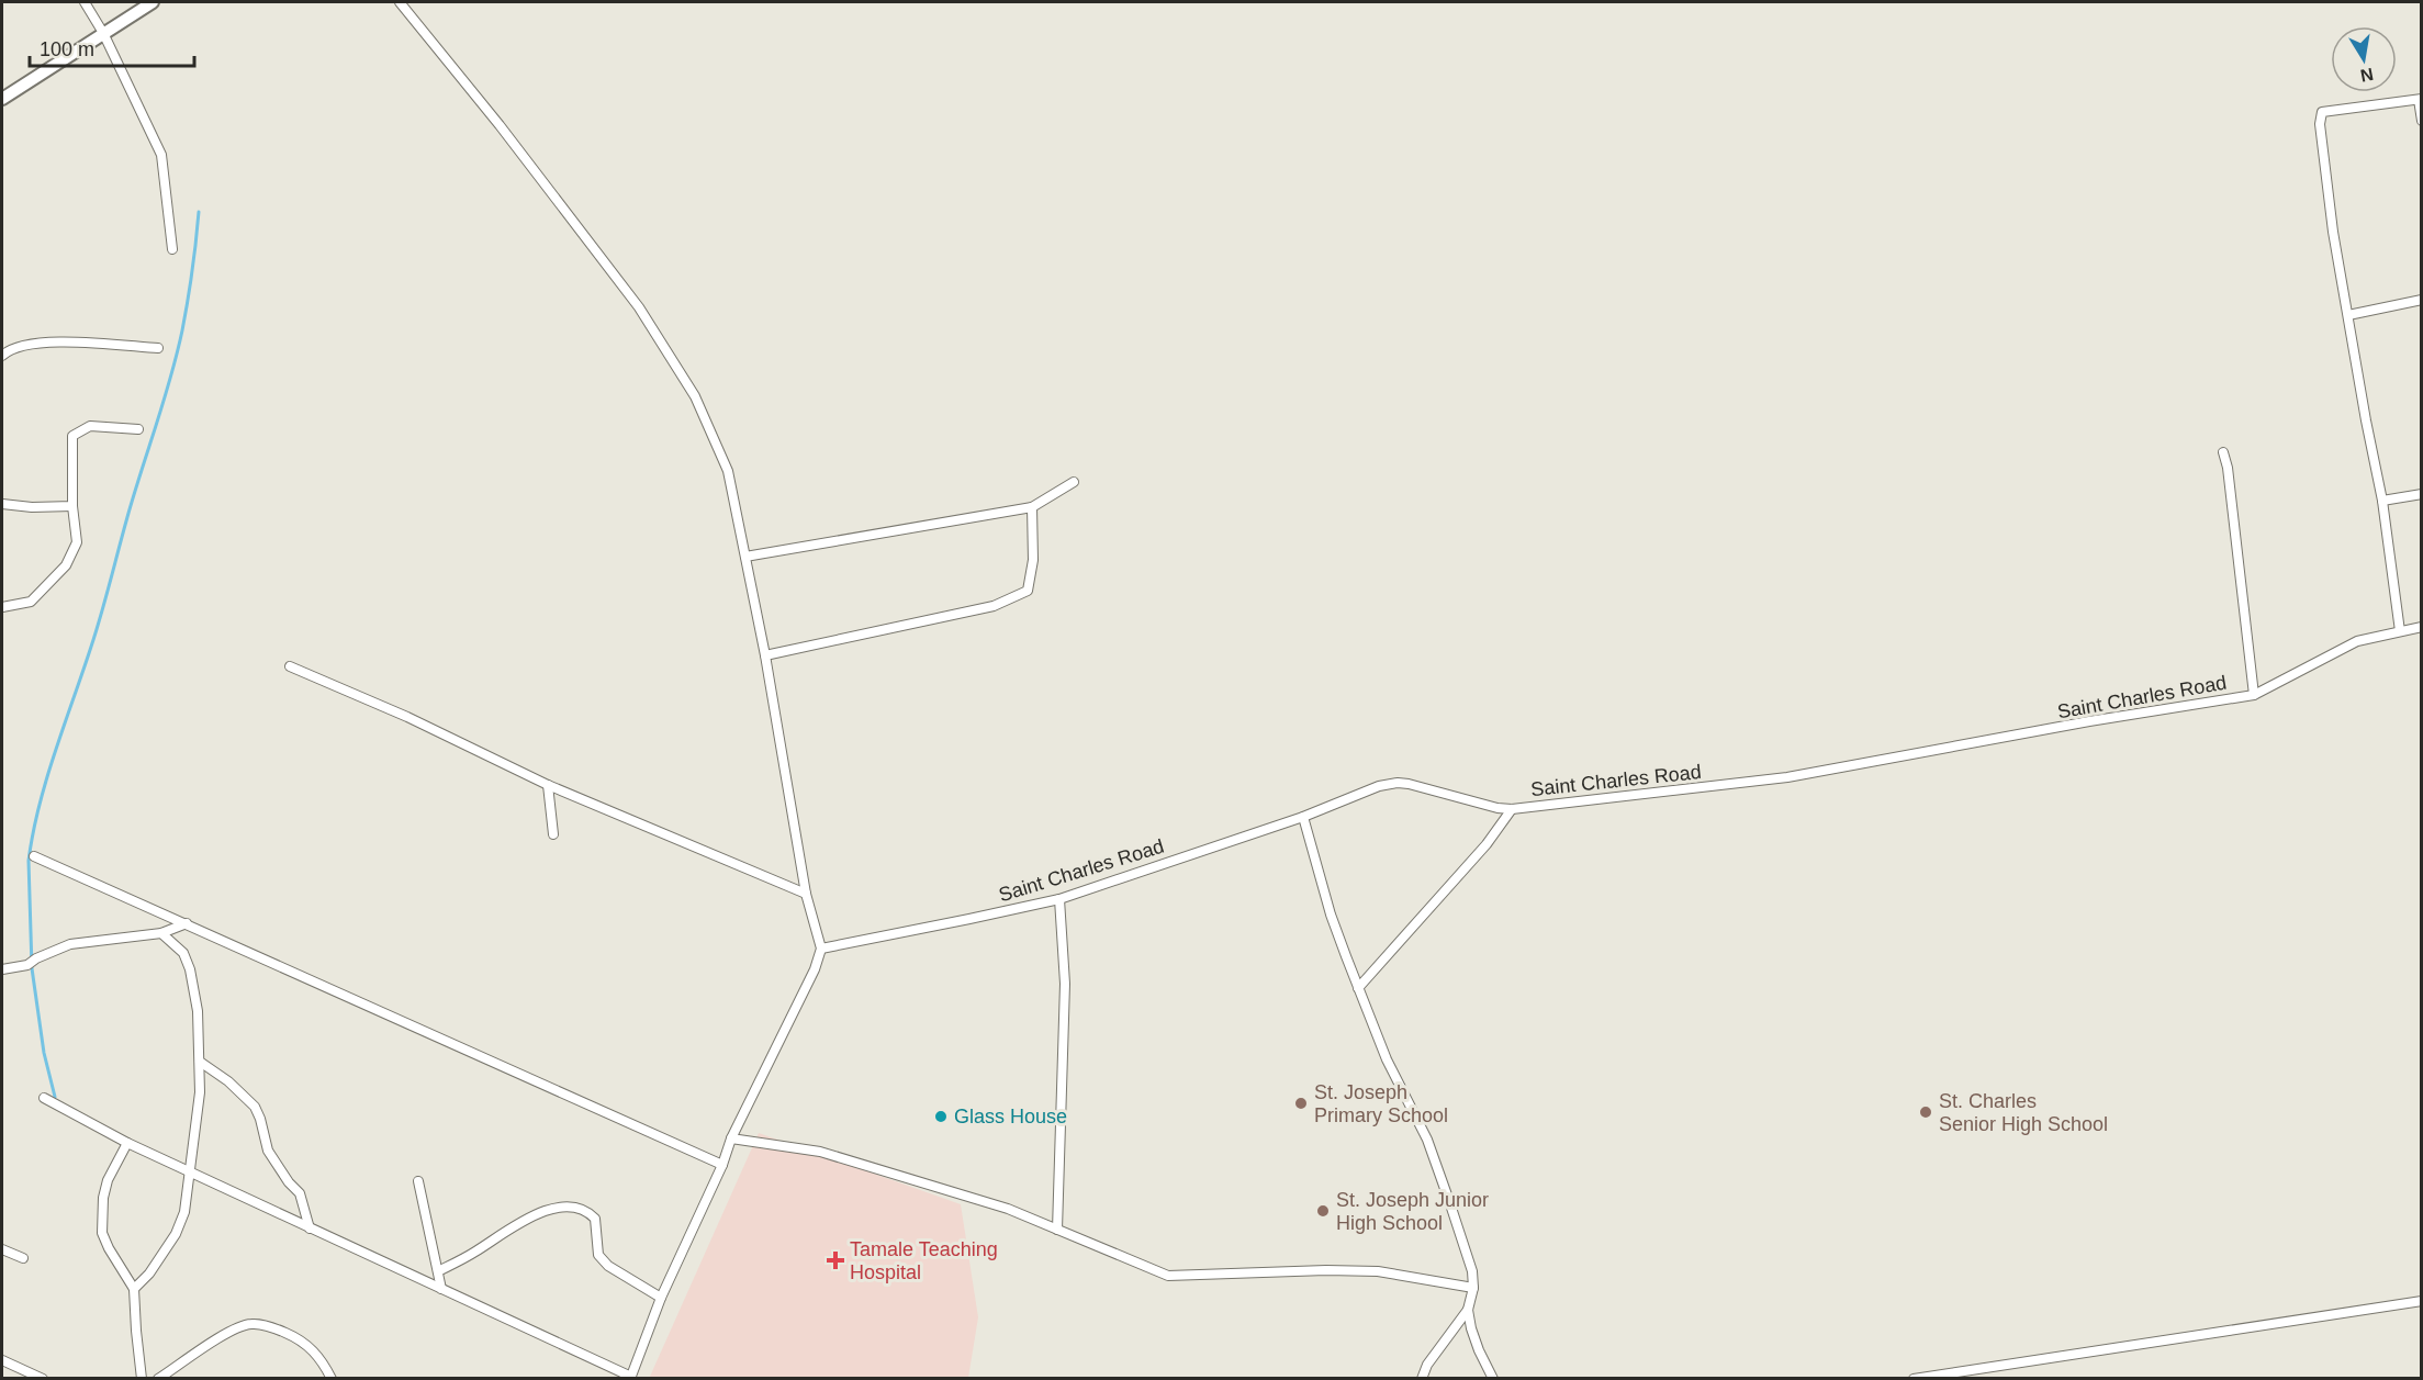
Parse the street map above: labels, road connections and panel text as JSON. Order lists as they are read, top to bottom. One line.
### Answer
{"streets":{"street":["Saint Charles Road"]},"places":{"other":["St. Joseph Primary School","St. Charles Senior High School","Glass House","St. Joseph Junior High School"],"health":["Tamale Teaching Hospital"]},"scale_bar":"100 m","north":"bottom"}
